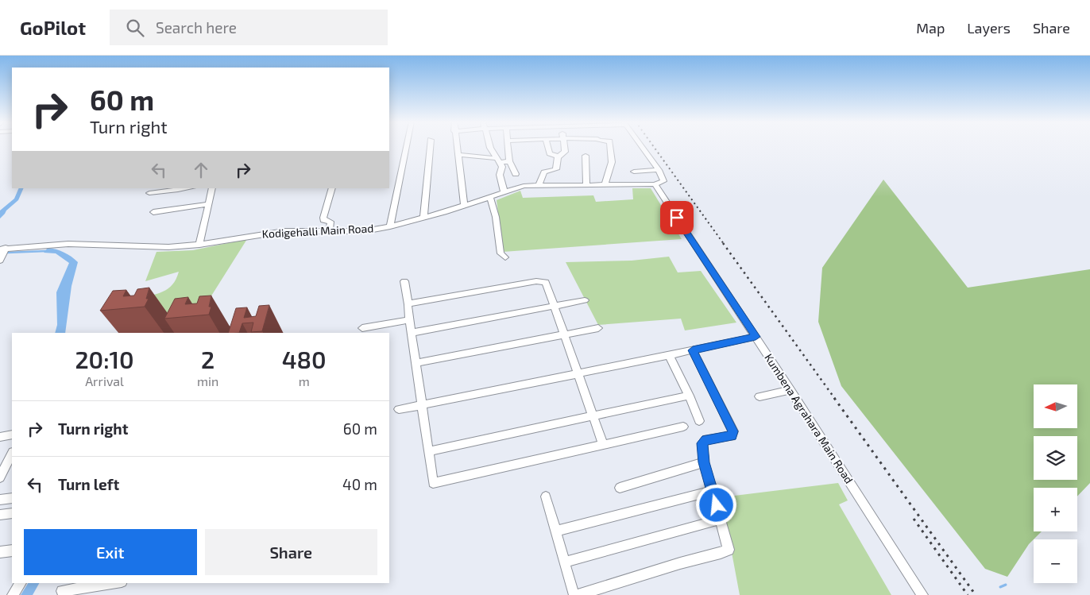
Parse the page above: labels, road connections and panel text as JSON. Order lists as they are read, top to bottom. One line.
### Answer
{"streets":{"street":["Kodigehalli Main Road","Kumbena Agrahara Main Road"]},"crossings":[["Kodigehalli Main Road","Kumbena Agrahara Main Road"]],"north":"left","page":{"header":"GoPilot","search":"Search here","nav":["Map","Layers","Share"],"turn":["60 m","Turn right"],"eta":["20:10","Arrival","2","min","480","m"],"map_buttons":["+","−"],"list":[{"name":"Turn right","value":"60 m"},{"name":"Turn left","value":"40 m"}],"buttons":["Exit","Share"]}}
